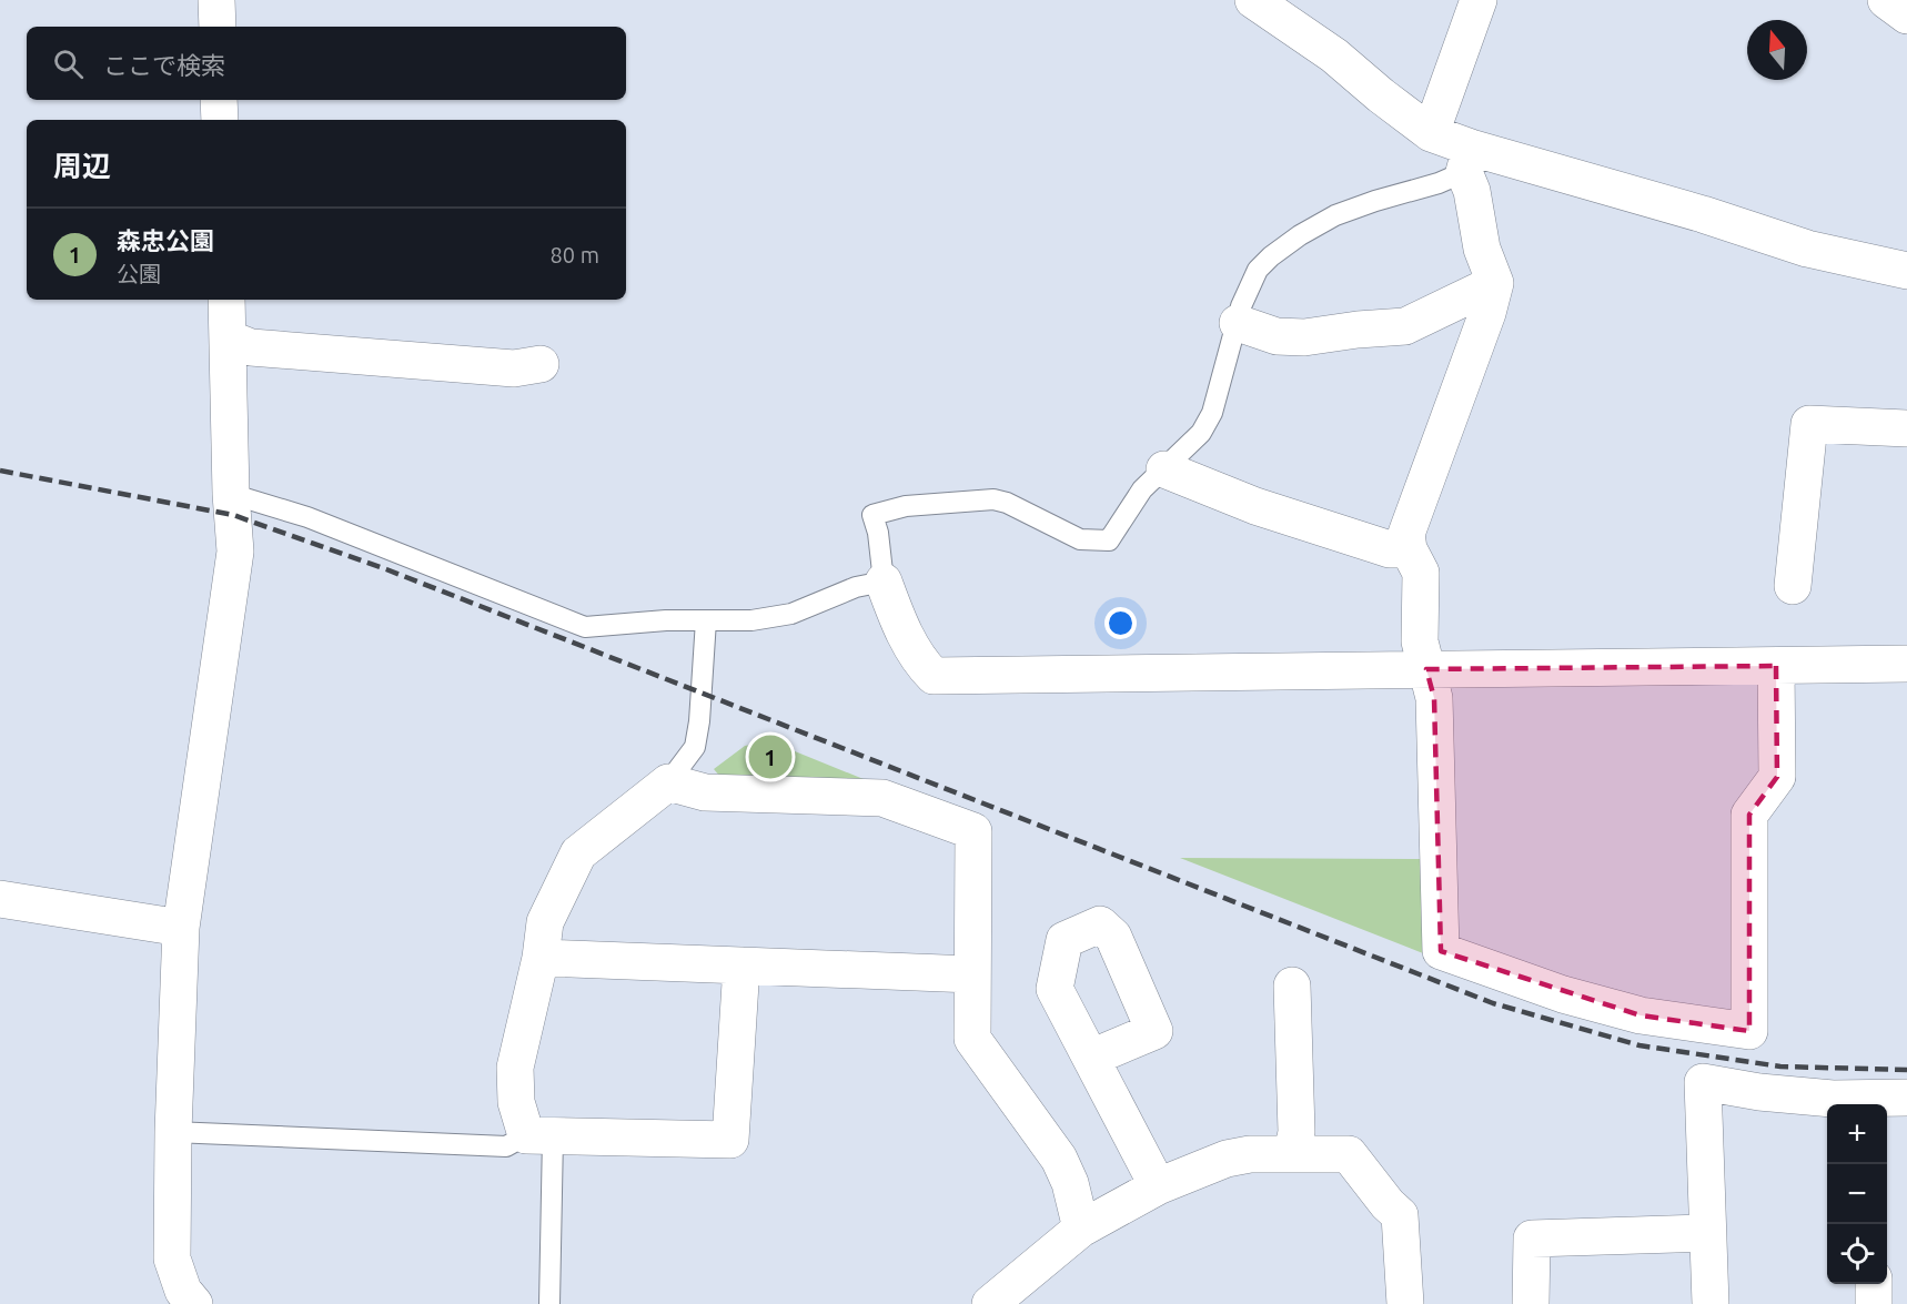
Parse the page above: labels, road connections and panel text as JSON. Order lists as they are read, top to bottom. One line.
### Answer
{"north":"top","page":{"search":"ここで検索","heading":"周辺","list":[{"mark":"1","name":"森忠公園","note":"公園","value":"80 m"}],"pins":"1","map_buttons":["+","−"]}}
